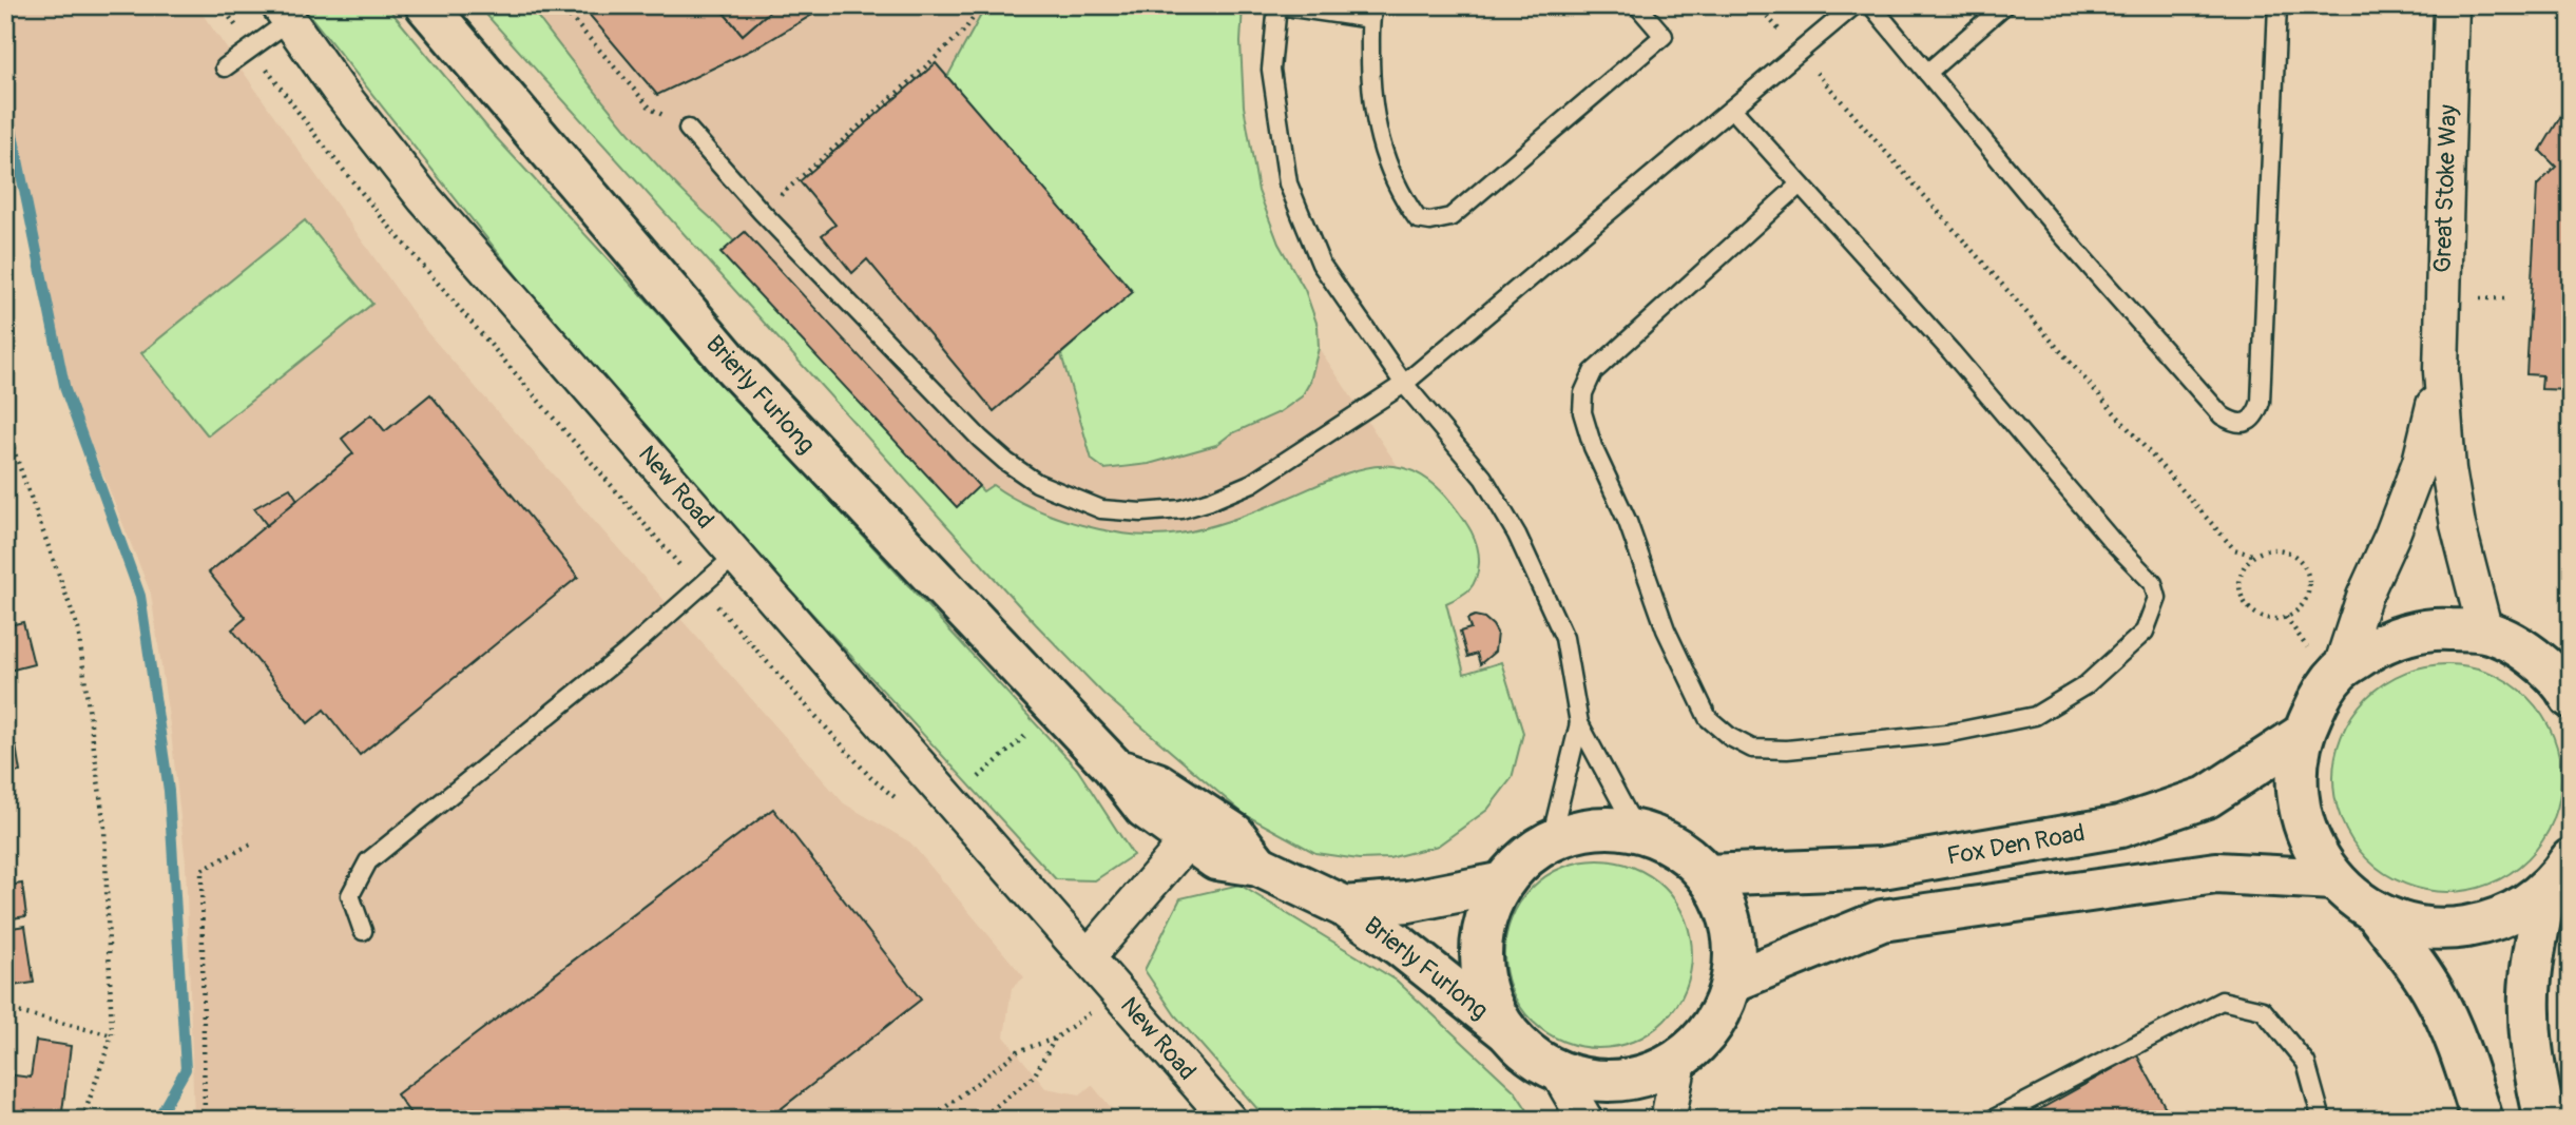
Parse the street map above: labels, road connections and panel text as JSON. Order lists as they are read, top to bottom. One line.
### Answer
{"streets":{"street":["Great Stoke Way","Brierly Furlong","New Road","Fox Den Road"]},"crossings":[["Brierly Furlong","Fox Den Road"]]}
